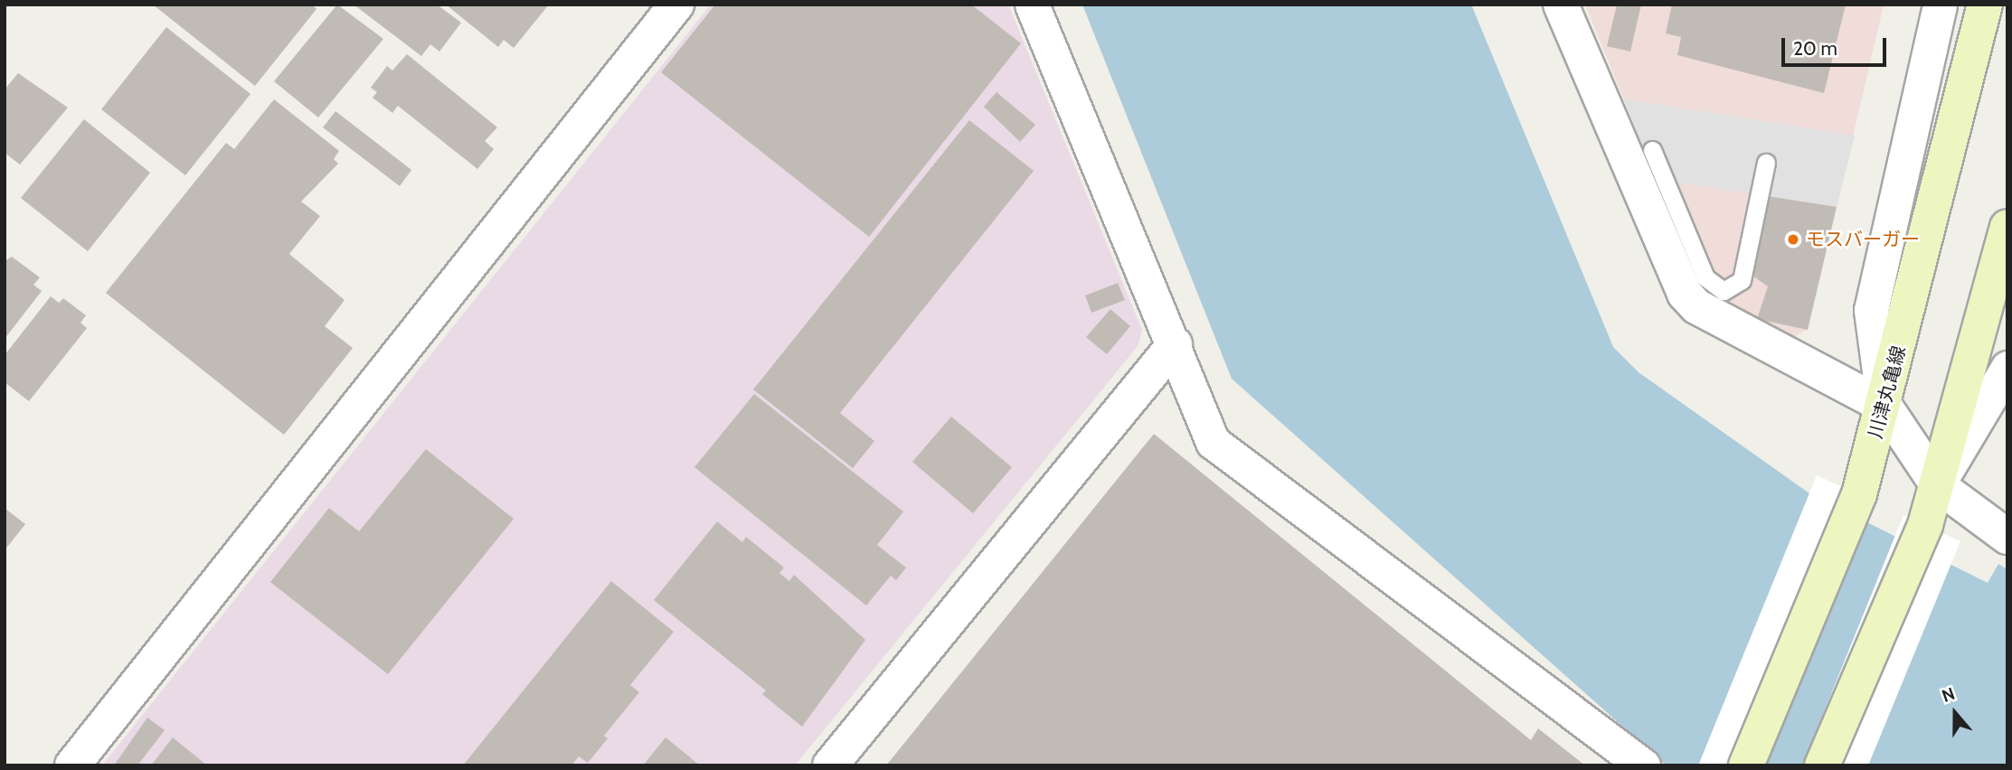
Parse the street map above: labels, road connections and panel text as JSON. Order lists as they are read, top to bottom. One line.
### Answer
{"streets":{"main road":["川津丸亀線"]},"places":["モスバーガー"],"scale_bar":"20 m","north":"top"}
